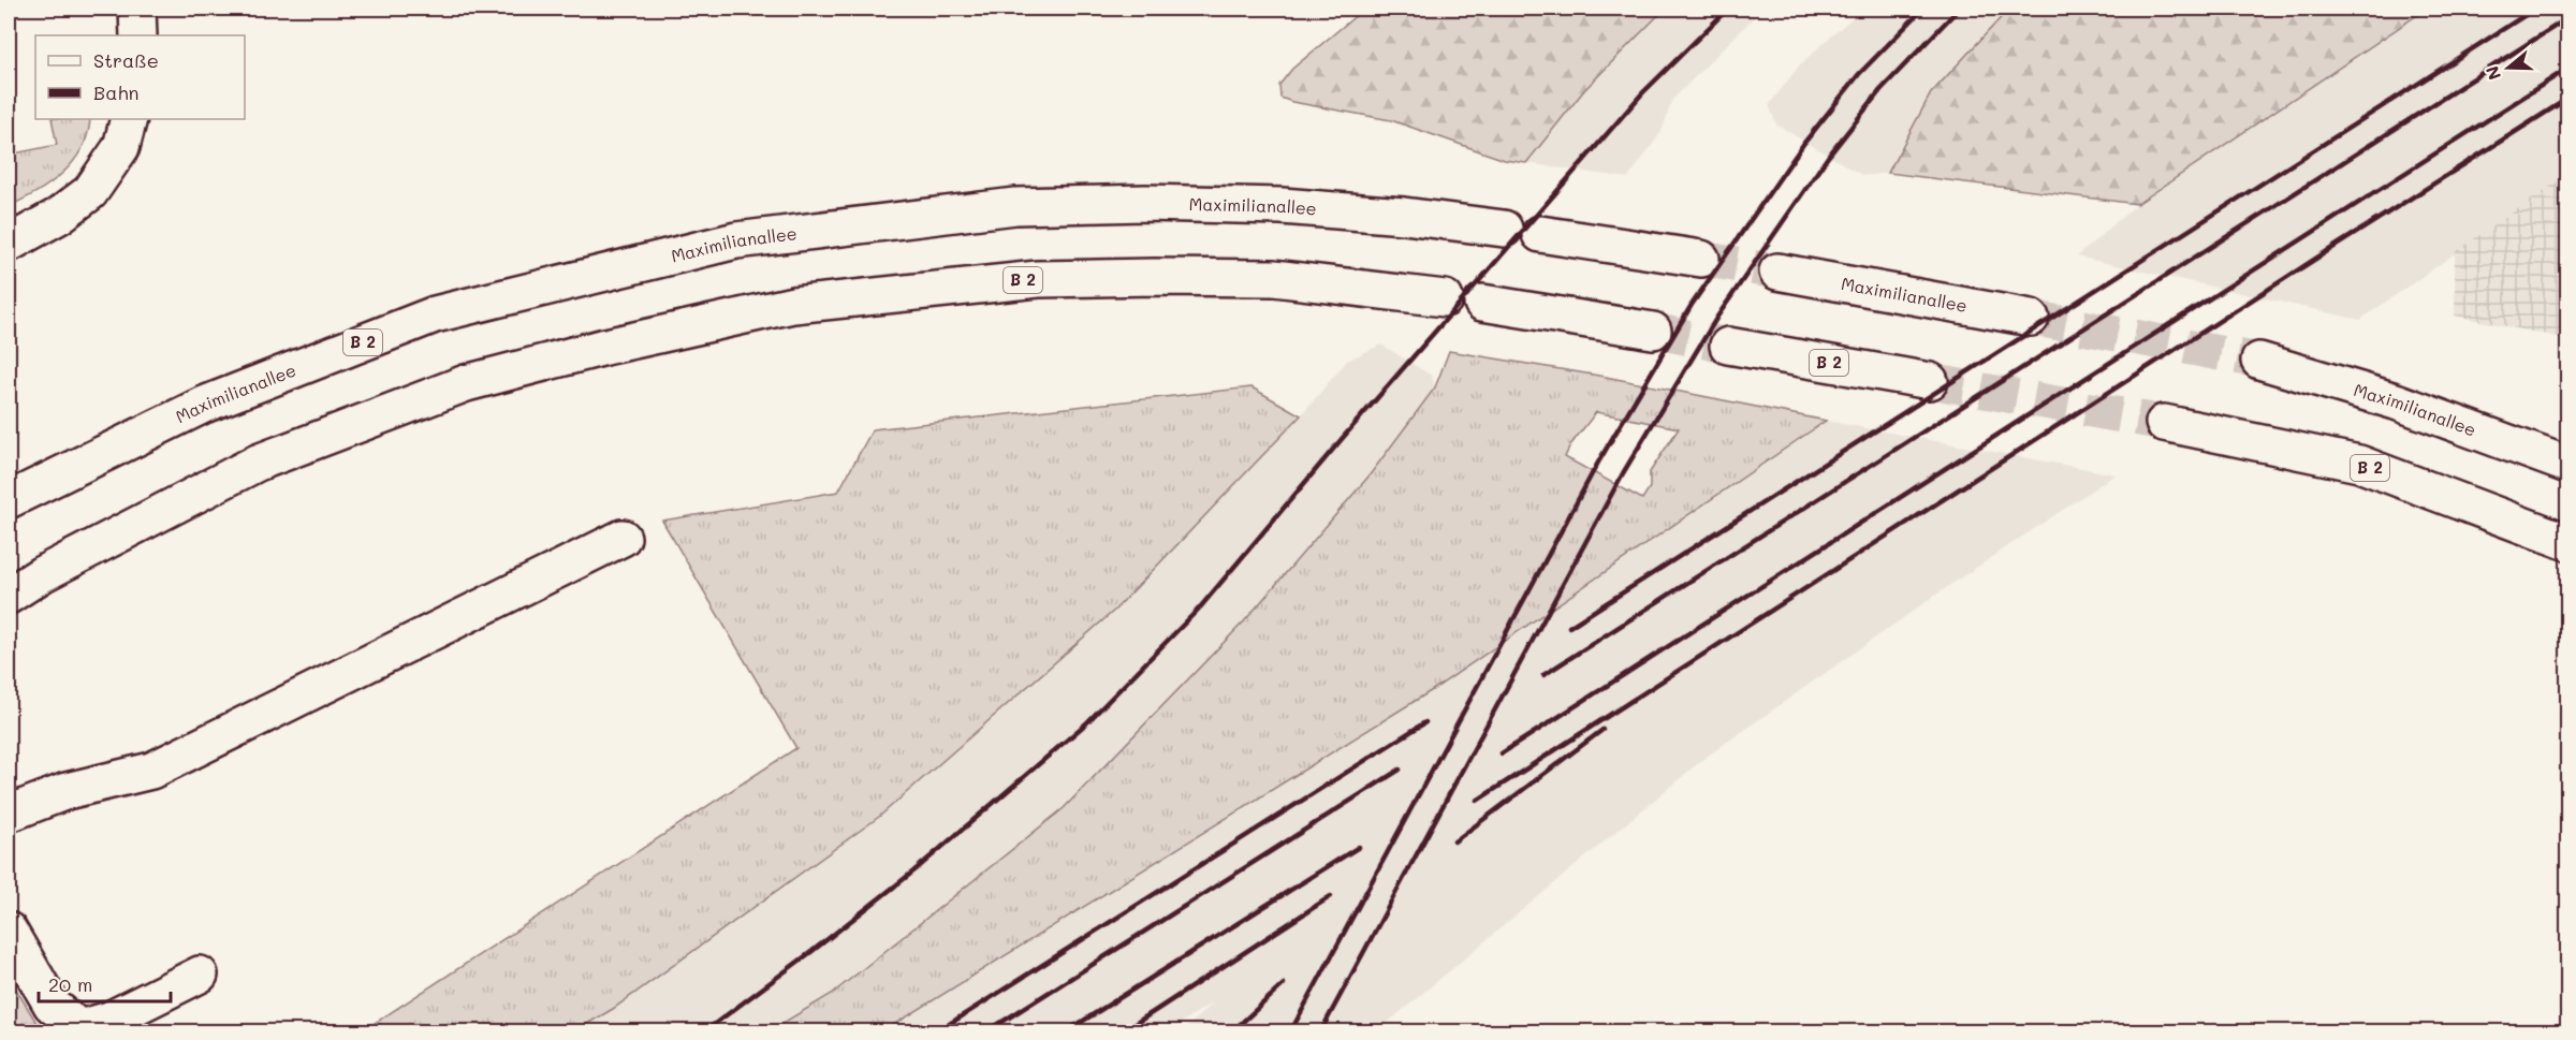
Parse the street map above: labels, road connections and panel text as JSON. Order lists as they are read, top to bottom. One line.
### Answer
{"streets":{"main road":["Maximilianallee","B 2"]},"legend":["Straße","Bahn"],"scale_bar":"20 m","north":"left"}
